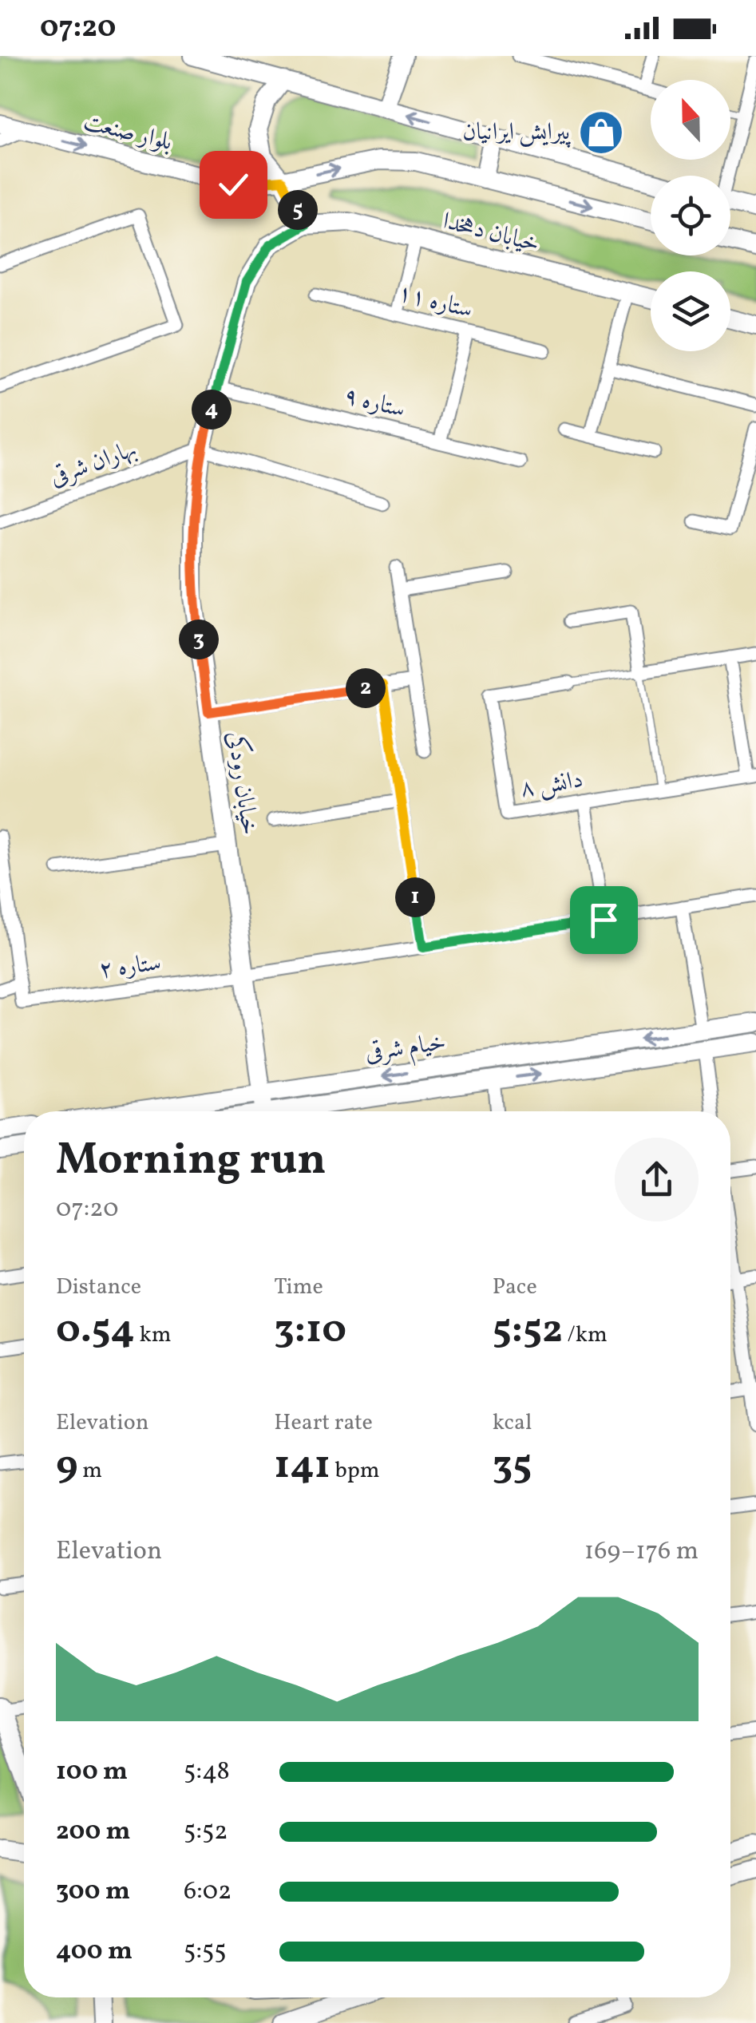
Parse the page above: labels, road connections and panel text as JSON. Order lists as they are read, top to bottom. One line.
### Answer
{"streets":{"street":["بلوار صنعت","خیابان دهخدا","ستاره ۱۱","ستاره ۹","بهاران شرقی","خیابان رودکی","دانش ۸","ستاره ۲","خیام شرقی"]},"crossings":[["خیابان دهخدا","خیابان رودکی"],["ستاره ۹","خیابان رودکی"],["بهاران شرقی","خیابان رودکی"],["خیابان رودکی","ستاره ۲"],["خیابان رودکی","خیام شرقی"]],"places":{"shop":["پیرایش ایرانیان"]},"north":"top","page":{"status":"07:20","pins":["5","4","3","2","1"],"heading":["Morning run","07:20"],"stats":[["Distance","0.54 km"],["Time","3:10"],["Pace","5:52 /km"],["Elevation","9 m"],["Heart rate","141 bpm"],["kcal","35"]],"chart":["Elevation","169–176 m"],"list":[{"name":"100 m","note":"5:48"},{"name":"200 m","note":"5:52"},{"name":"300 m","note":"6:02"},{"name":"400 m","note":"5:55"}]}}
